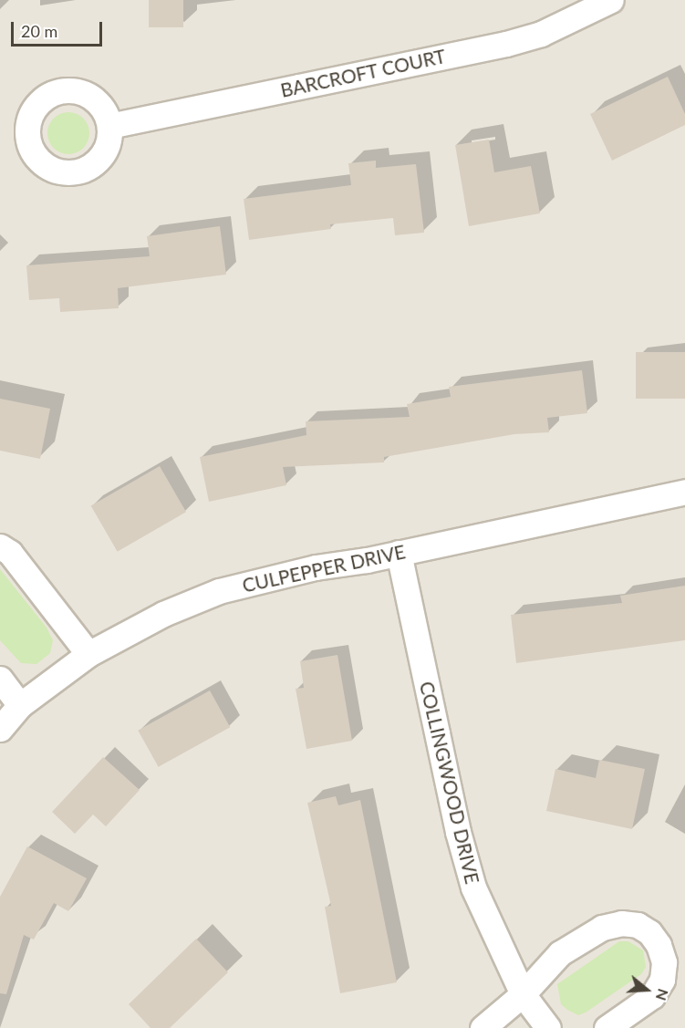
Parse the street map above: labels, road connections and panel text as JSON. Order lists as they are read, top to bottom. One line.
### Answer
{"streets":{"street":["BARCROFT COURT","CULPEPPER DRIVE","COLLINGWOOD DRIVE"]},"crossings":[["CULPEPPER DRIVE","COLLINGWOOD DRIVE"]],"scale_bar":"20 m","north":"right"}
